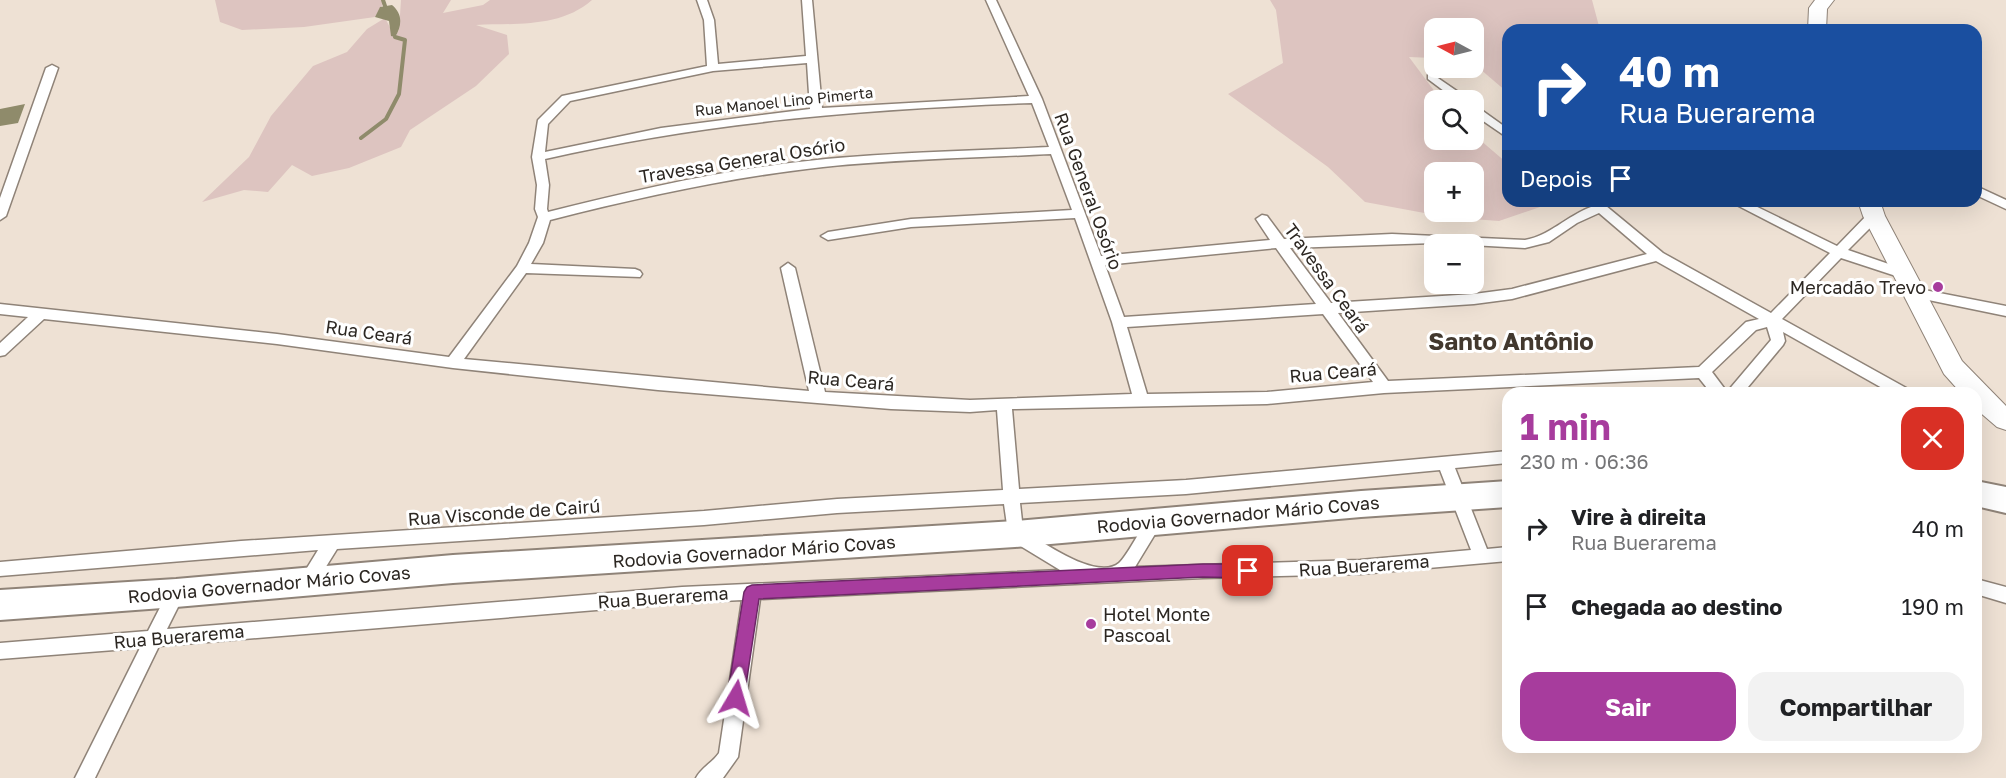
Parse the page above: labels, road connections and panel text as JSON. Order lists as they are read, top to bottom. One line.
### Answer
{"streets":{"highway":["Rodovia Governador Mário Covas"],"street":["Rua Manoel Lino Pimerta","Travessa General Osório","Rua General Osório","Travessa Ceará","Rua Ceará","Rua Visconde de Cairú","Rua Buerarema"]},"crossings":[["Rua Manoel Lino Pimerta","Rua General Osório"],["Travessa General Osório","Rua General Osório"],["Rua General Osório","Rua Ceará"],["Travessa Ceará","Rua Ceará"]],"districts":["Santo Antônio"],"places":["Mercadão Trevo","Hotel Monte Pascoal"],"north":"left","page":{"map_buttons":["+","−"],"turn":["40 m","Rua Buerarema"],"then":"Depois","heading":["1 min","230 m · 06:36"],"list":[{"name":"Vire à direita","note":"Rua Buerarema","value":"40 m"},{"name":"Chegada ao destino","value":"190 m"}],"buttons":["Sair","Compartilhar"]}}
